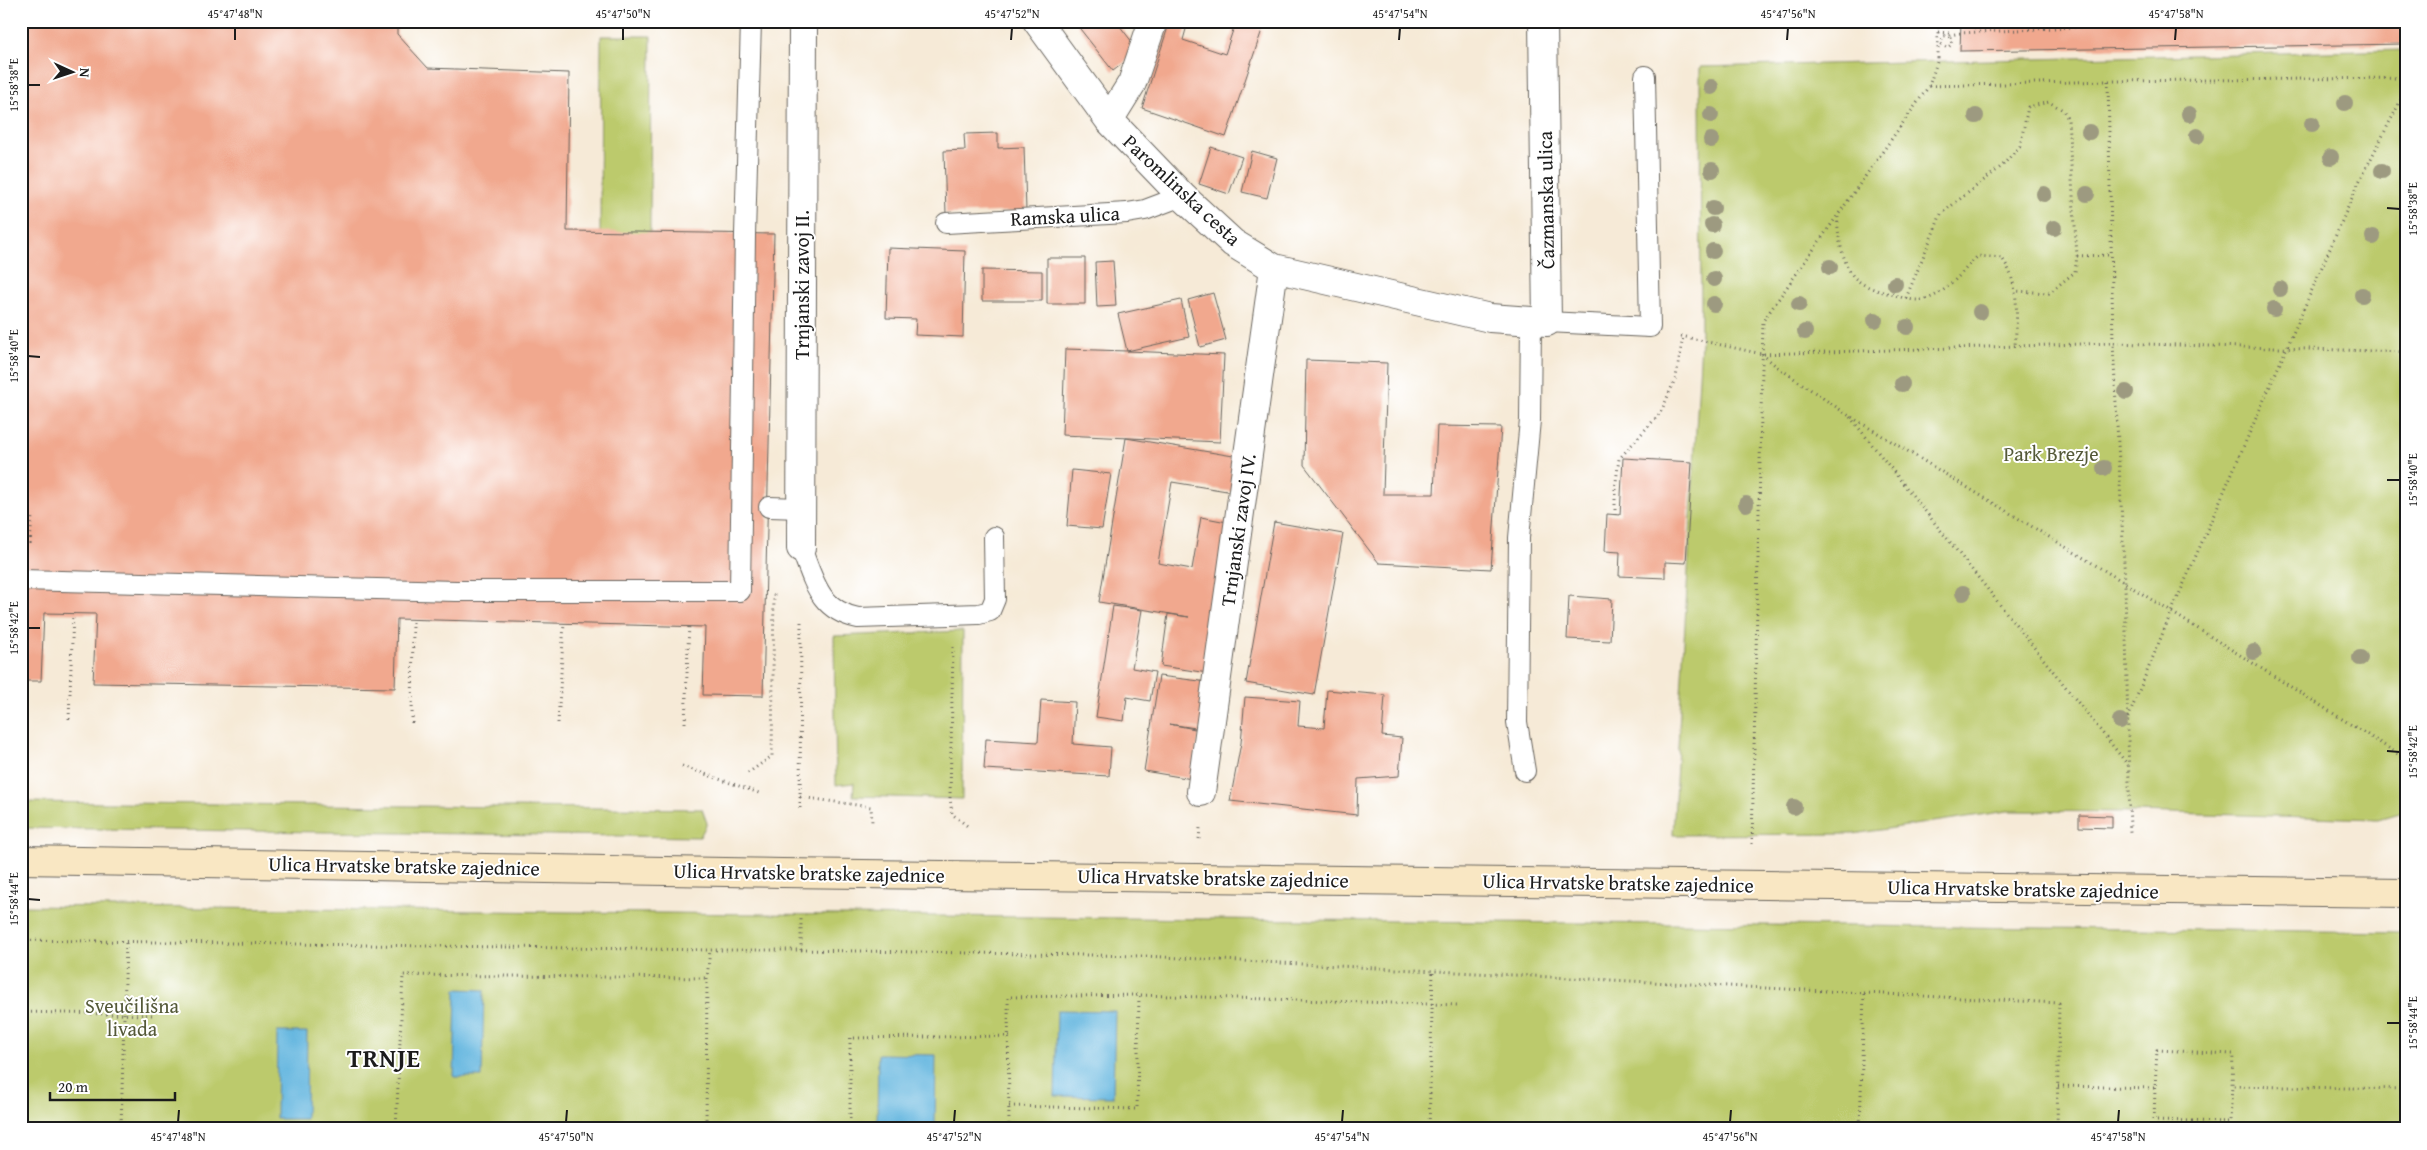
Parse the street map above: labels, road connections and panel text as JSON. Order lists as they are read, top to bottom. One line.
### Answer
{"streets":{"main road":["Ulica Hrvatske bratske zajednice"],"street":["Paromlinska cesta","Čazmanska ulica","Trnjanski zavoj II.","Trnjanski zavoj IV."],"lane":["Ramska ulica"]},"crossings":[["Paromlinska cesta","Čazmanska ulica"],["Paromlinska cesta","Ramska ulica"],["Paromlinska cesta","Trnjanski zavoj IV."]],"districts":["TRNJE"],"parks":["Park Brezje","Sveučilišna livada"],"scale_bar":"20 m","north":"right","coordinates":["45°47'48\"N","45°47'50\"N","45°47'52\"N","45°47'54\"N","45°47'56\"N","45°47'58\"N","15°58'38\"E","15°58'40\"E","15°58'42\"E","15°58'44\"E"]}
